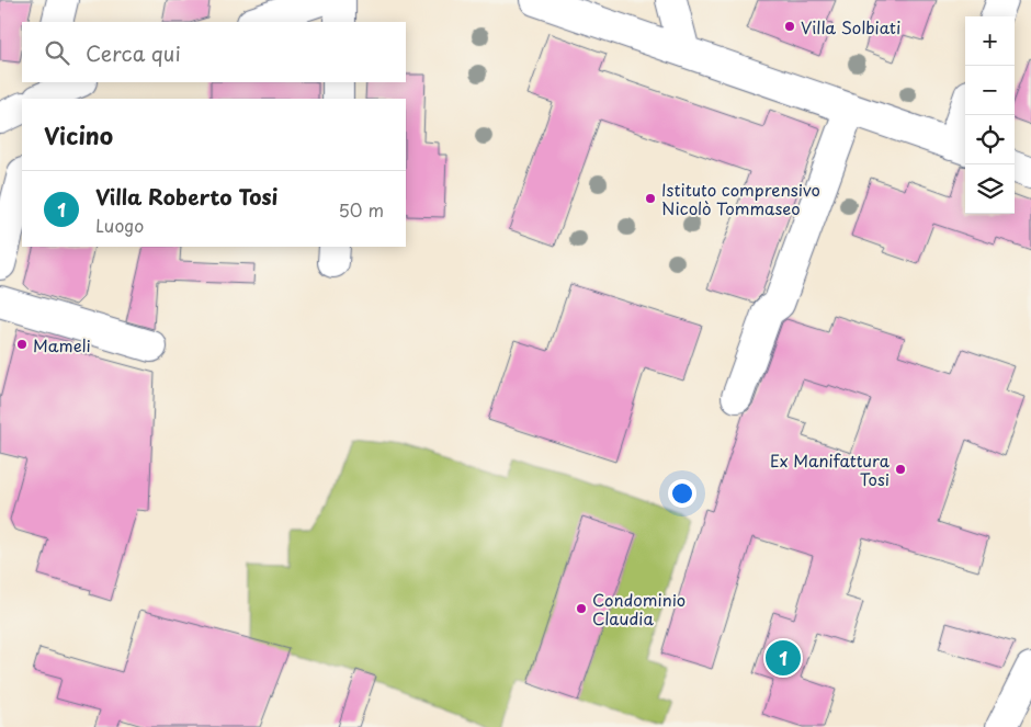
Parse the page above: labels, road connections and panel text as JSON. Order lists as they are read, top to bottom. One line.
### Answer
{"places":["Villa Solbiati","Istituto comprensivo Nicolò Tommaseo","Mameli","Ex Manifattura Tosi","Condominio Claudia"],"page":{"map_buttons":["+","−"],"search":"Cerca qui","heading":"Vicino","list":[{"mark":"1","name":"Villa Roberto Tosi","note":"Luogo","value":"50 m"}],"pins":"1"}}
